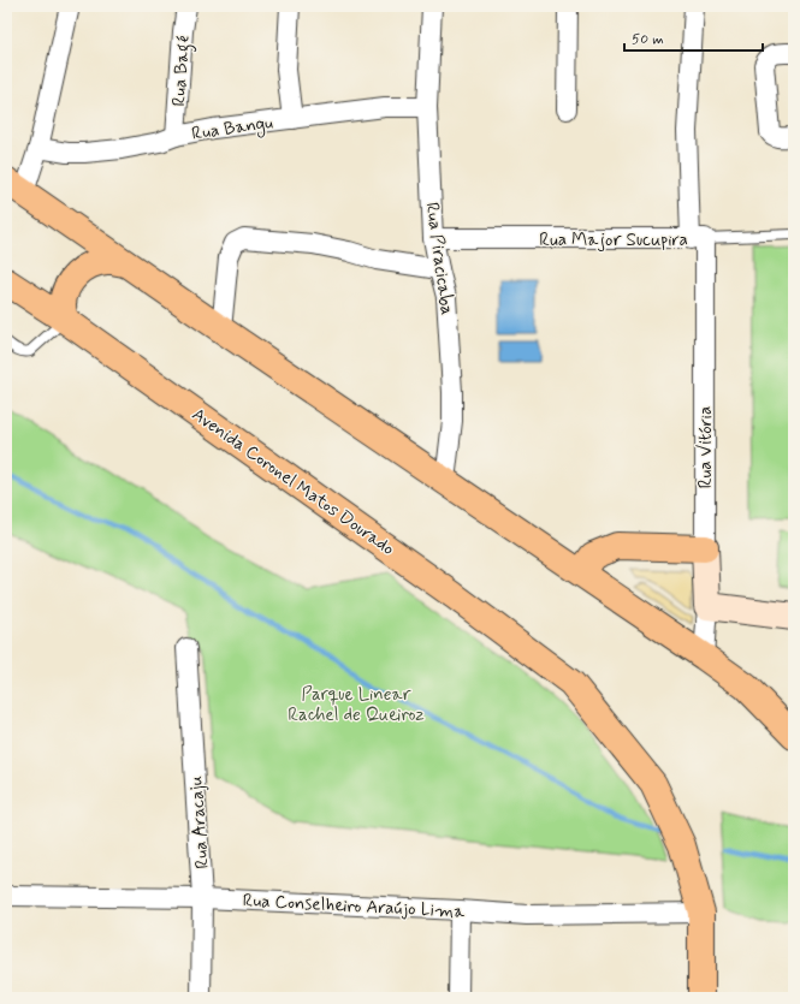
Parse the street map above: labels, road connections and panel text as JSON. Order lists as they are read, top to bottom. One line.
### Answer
{"streets":{"main road":["Rua Vitória","Avenida Coronel Matos Dourado"],"street":["Rua Bagé","Rua Bangu","Rua Major Sucupira","Rua Piracicaba","Rua Aracaju","Rua Conselheiro Araújo Lima"]},"crossings":[["Rua Bagé","Rua Bangu"],["Rua Bangu","Rua Piracicaba"],["Rua Major Sucupira","Rua Piracicaba"],["Rua Major Sucupira","Rua Vitória"],["Avenida Coronel Matos Dourado","Rua Conselheiro Araújo Lima"],["Rua Aracaju","Rua Conselheiro Araújo Lima"]],"parks":["Parque Linear Rachel de Queiroz"],"scale_bar":"50 m"}
